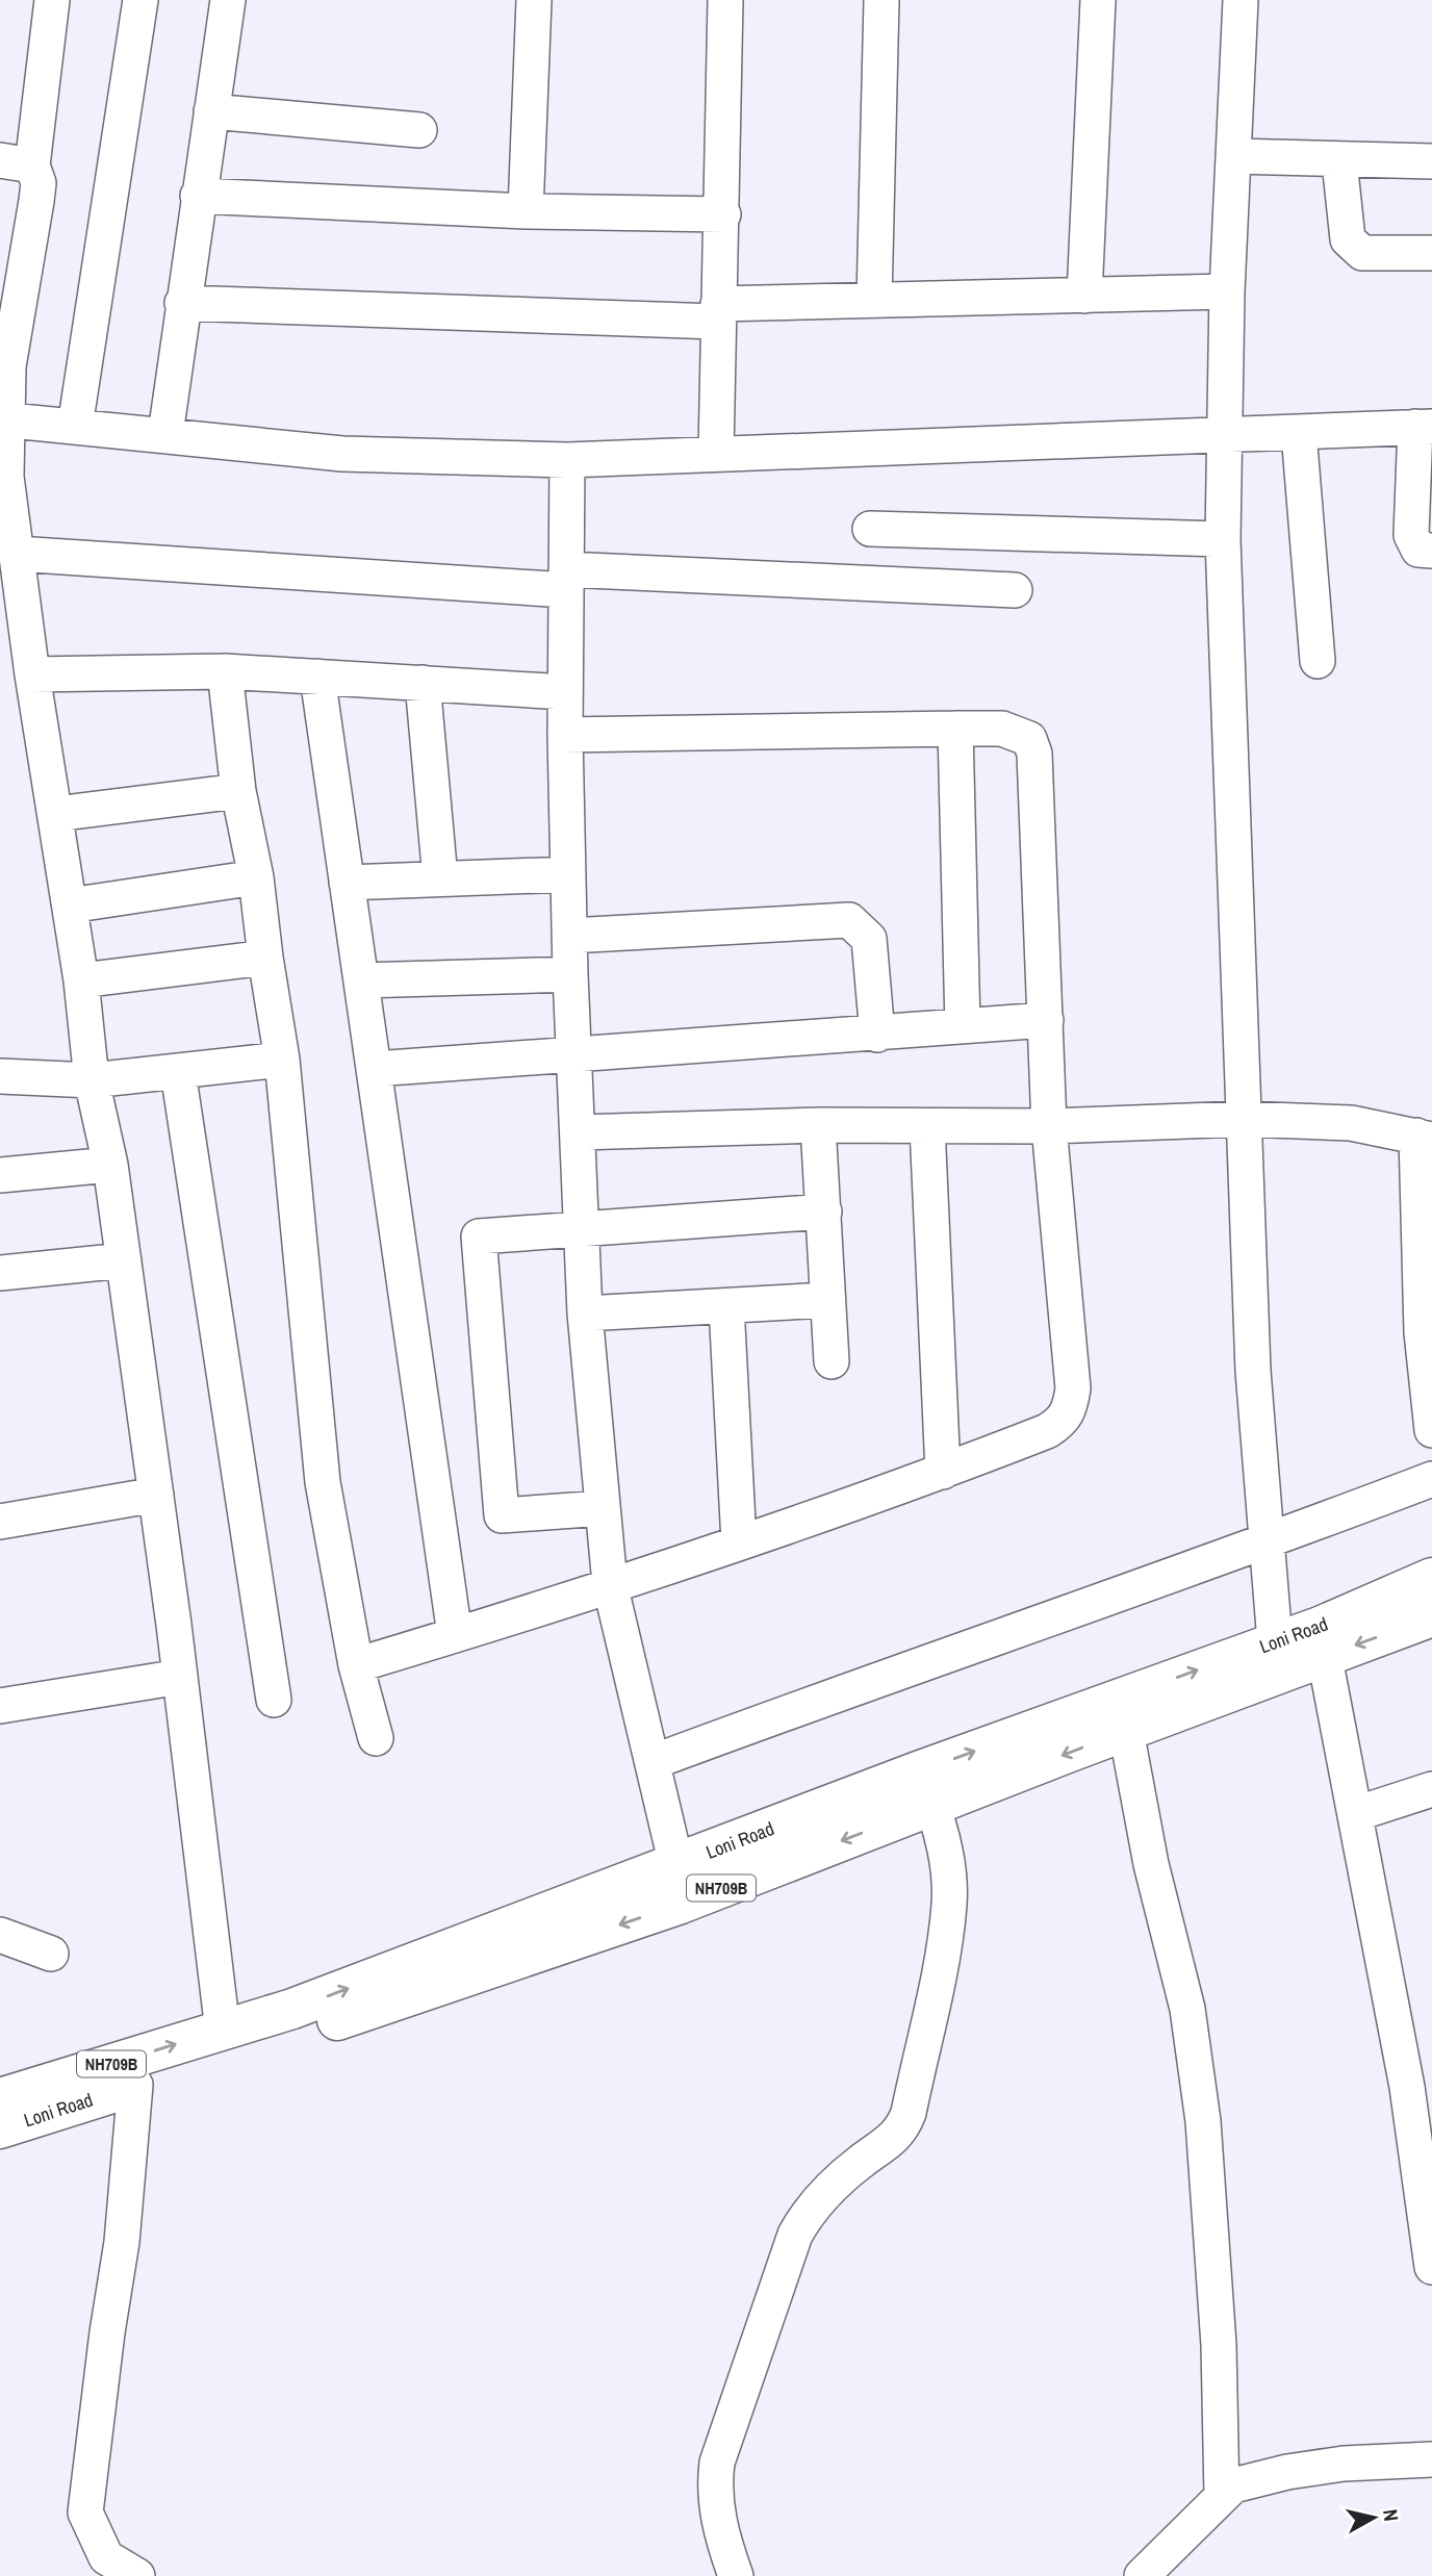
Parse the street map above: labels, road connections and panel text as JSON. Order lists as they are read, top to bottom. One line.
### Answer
{"streets":{"highway":["Loni Road","NH709B"]},"north":"right"}
